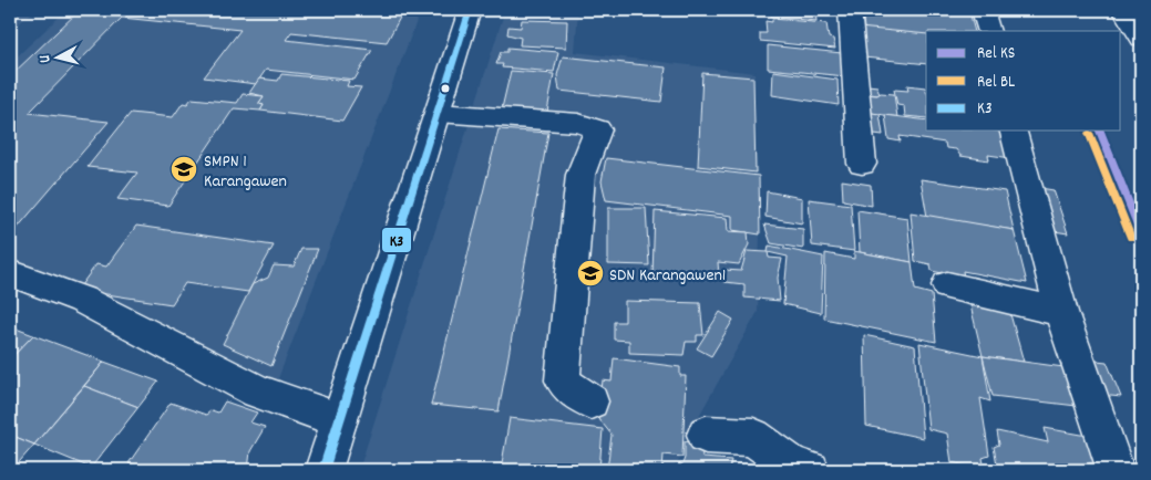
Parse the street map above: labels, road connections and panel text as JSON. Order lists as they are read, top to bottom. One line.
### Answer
{"places":{"school or university":["SMPN 1 Karangawen","SDN Karangawen1"]},"lines":["transit line K3","rail line KS","rail line BL"],"legend":["Rel KS","Rel BL","K3"],"north":"left"}
